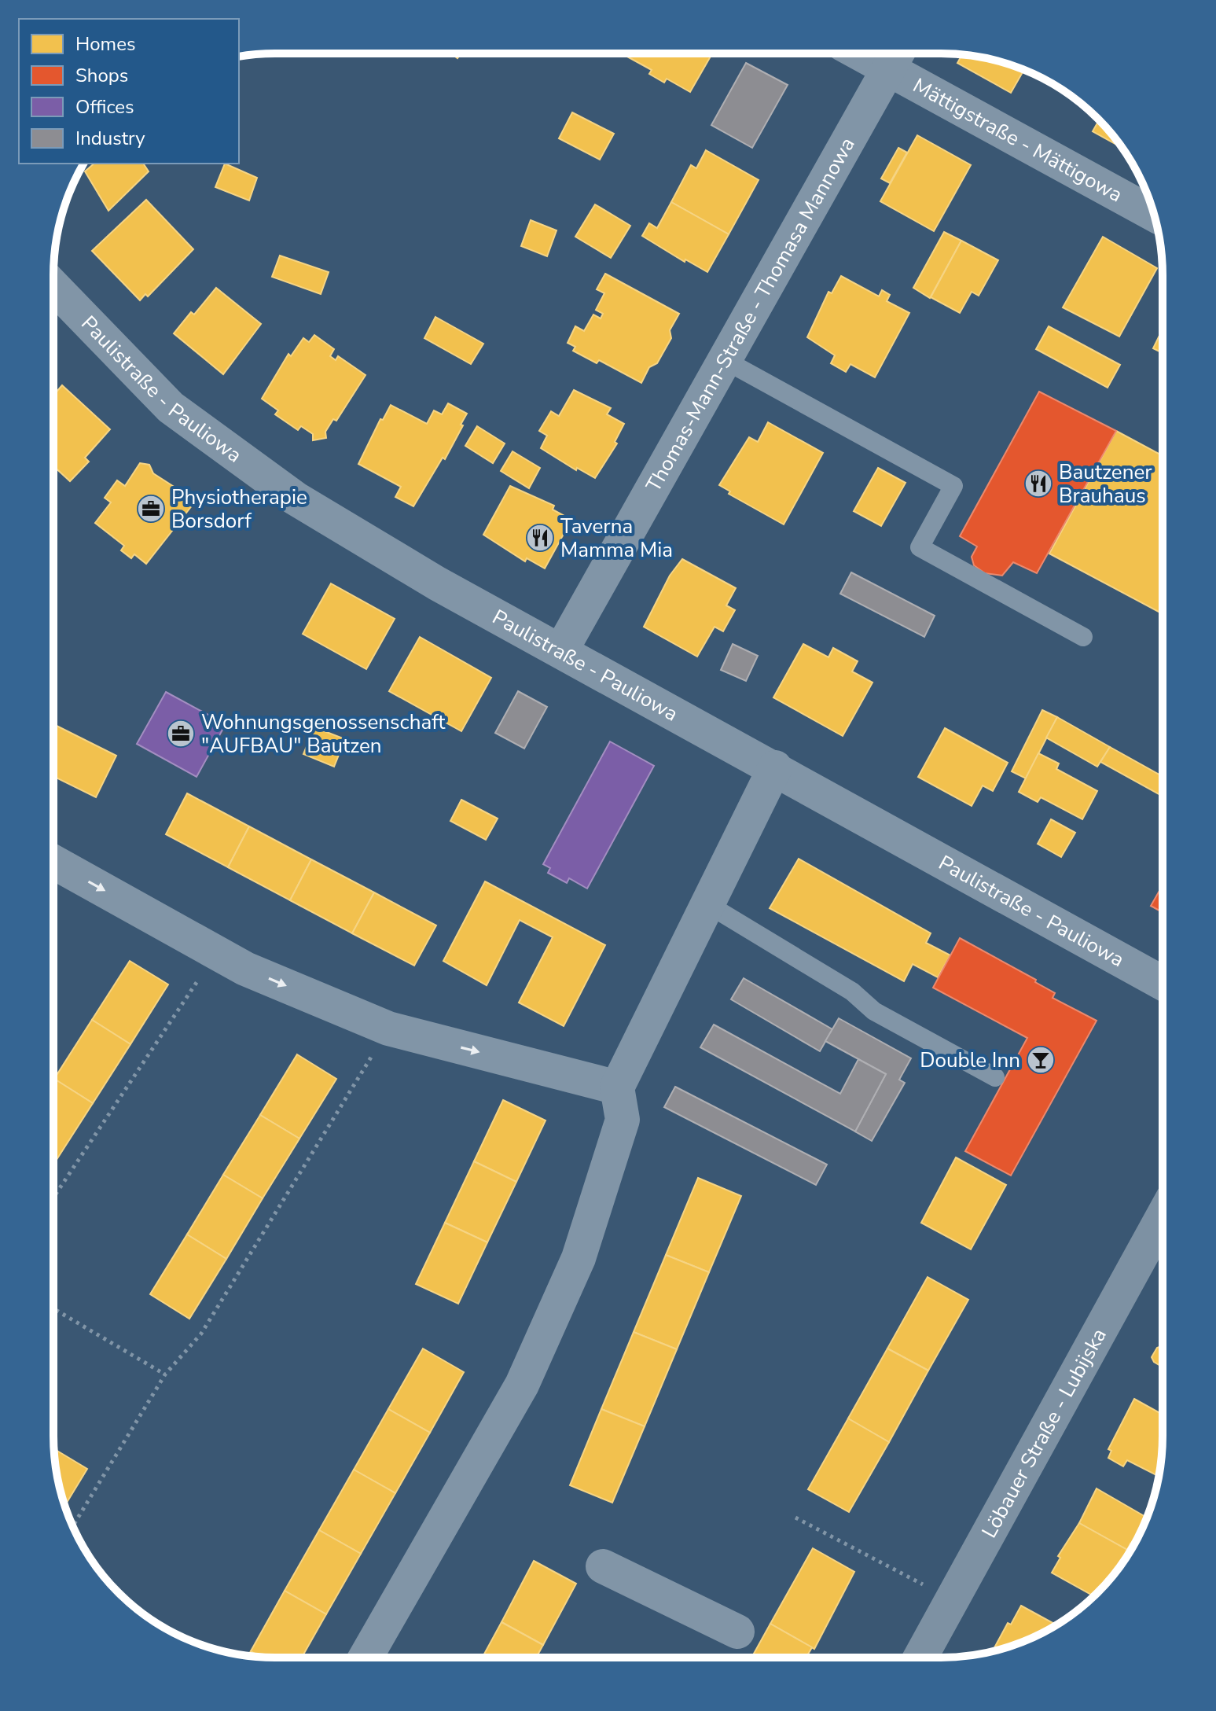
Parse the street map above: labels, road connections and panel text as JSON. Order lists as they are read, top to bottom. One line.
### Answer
{"streets":{"main road":["Löbauer Straße - Lubijska"],"street":["Mättigstraße - Mättigowa","Thomas-Mann-Straße - Thomasa Mannowa","Paulistraße - Pauliowa"]},"crossings":[["Mättigstraße - Mättigowa","Thomas-Mann-Straße - Thomasa Mannowa"],["Thomas-Mann-Straße - Thomasa Mannowa","Paulistraße - Pauliowa"]],"places":{"restaurant":["Bautzener Brauhaus","Taverna Mamma Mia"],"office":["Physiotherapie Borsdorf","Wohnungsgenossenschaft \"AUFBAU\" Bautzen"],"bar":["Double Inn"]},"legend":["Homes","Shops","Offices","Industry"]}
